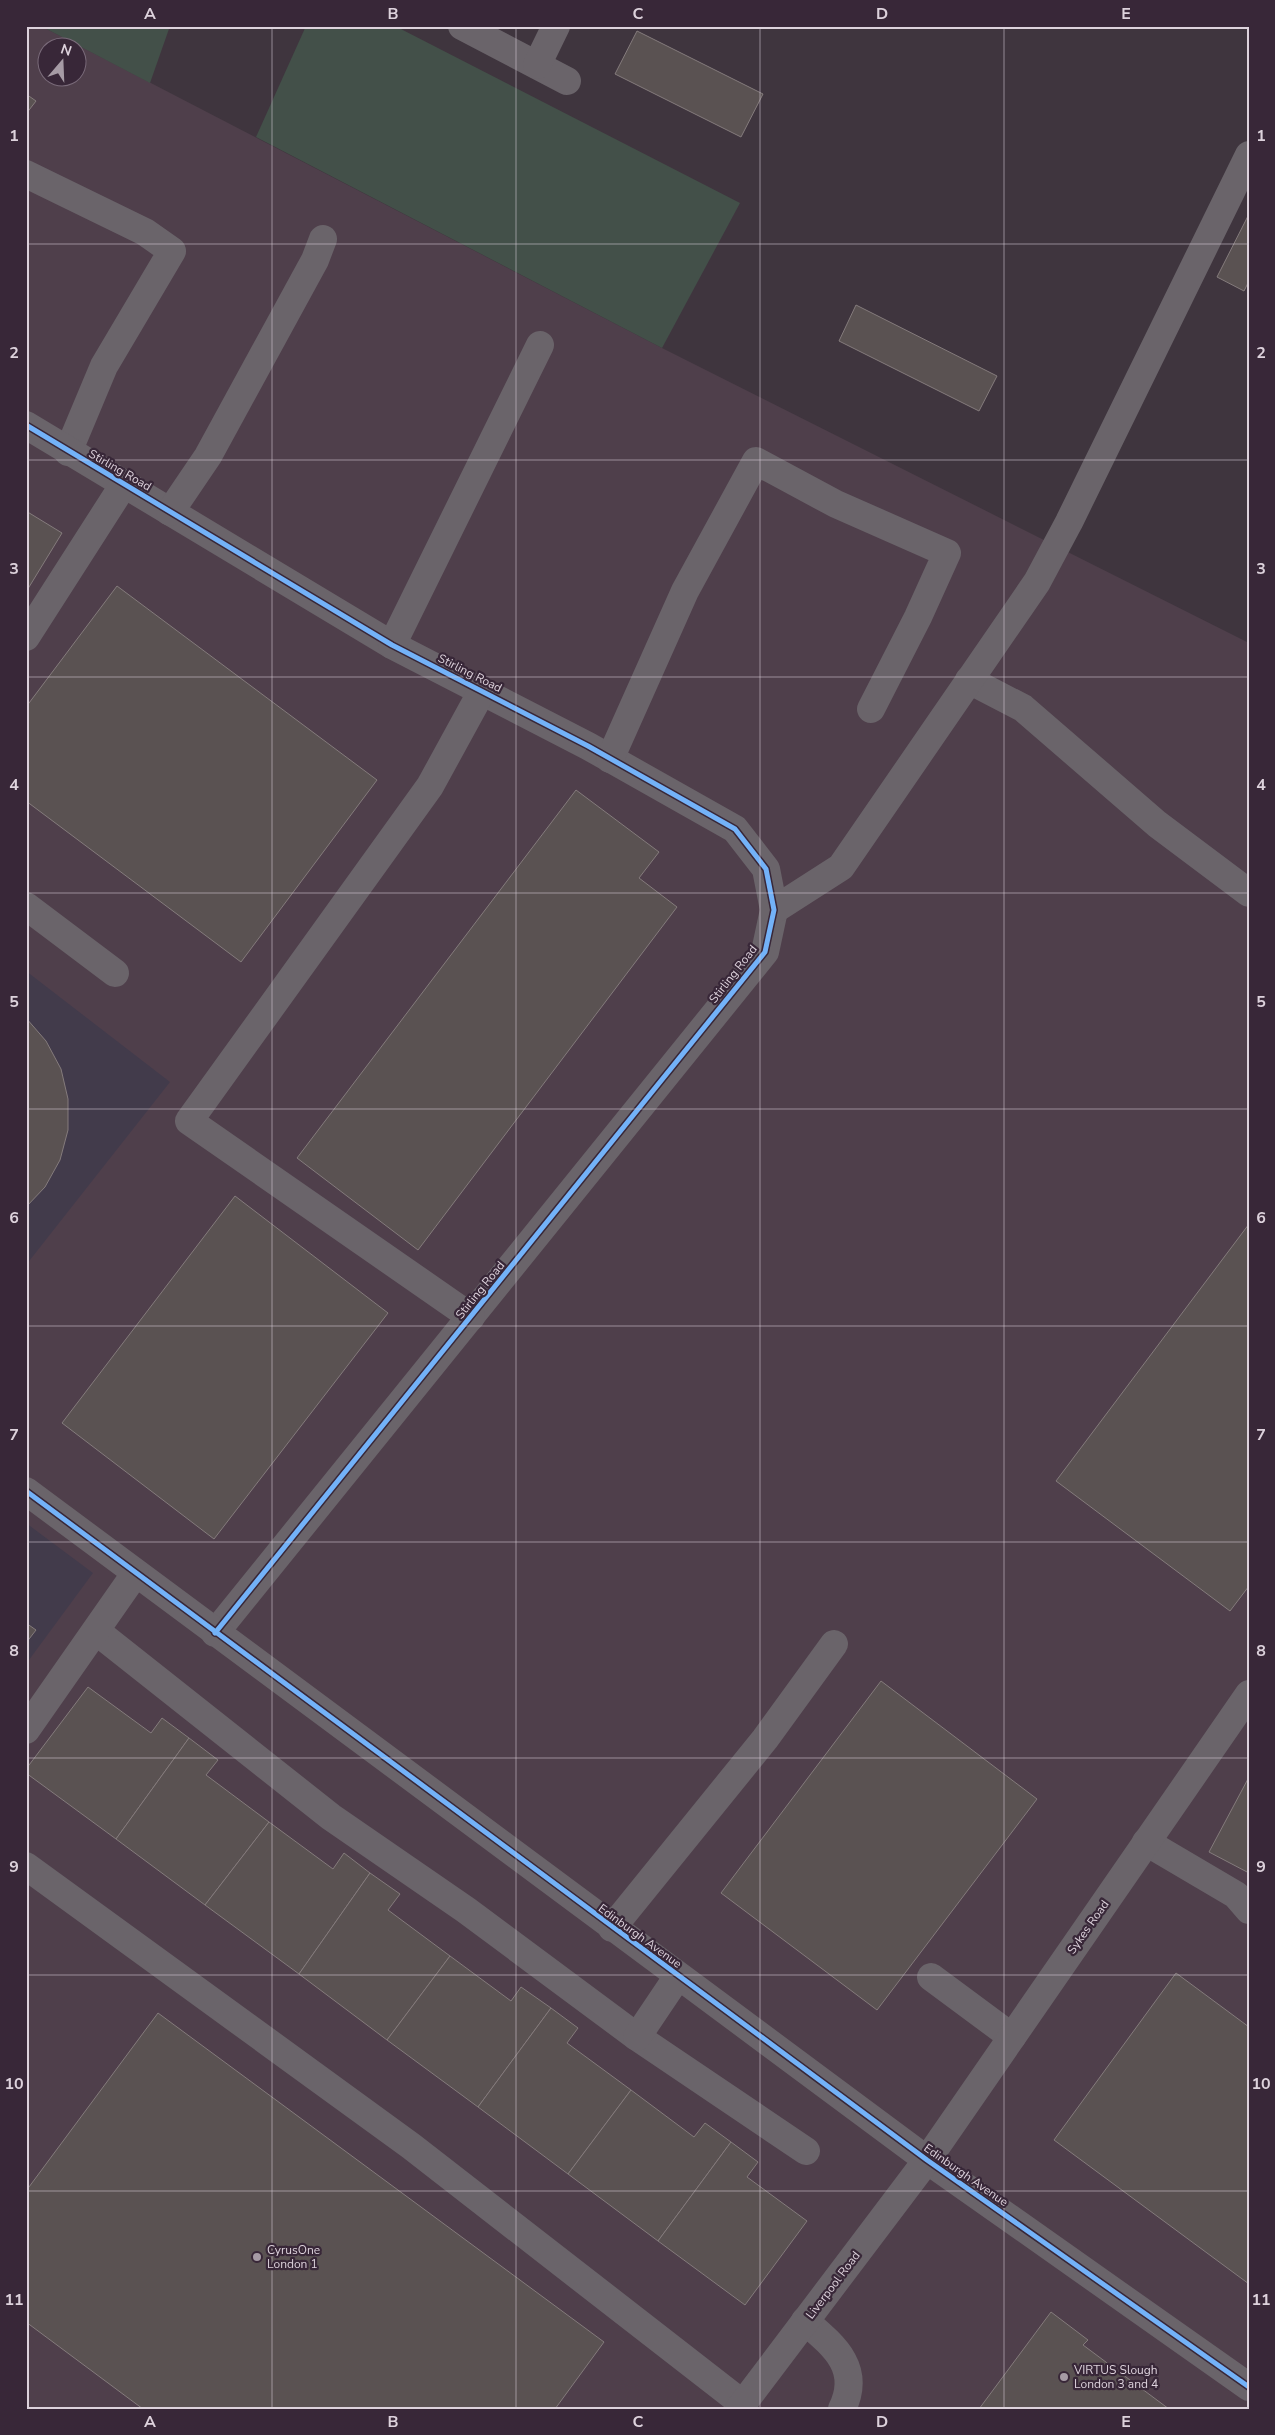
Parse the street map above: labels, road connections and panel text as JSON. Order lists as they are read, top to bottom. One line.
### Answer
{"streets":{"street":["Stirling Road","Sykes Road","Edinburgh Avenue","Liverpool Road"]},"crossings":[["Stirling Road","Edinburgh Avenue"],["Sykes Road","Edinburgh Avenue"],["Sykes Road","Liverpool Road"],["Edinburgh Avenue","Liverpool Road"]],"places":["CyrusOne London 1","VIRTUS Slough London 3 and 4"],"north":"top","grid":{"columns":["A","B","C","D","E"],"rows":["1","2","3","4","5","6","7","8","9","10","11"]}}
